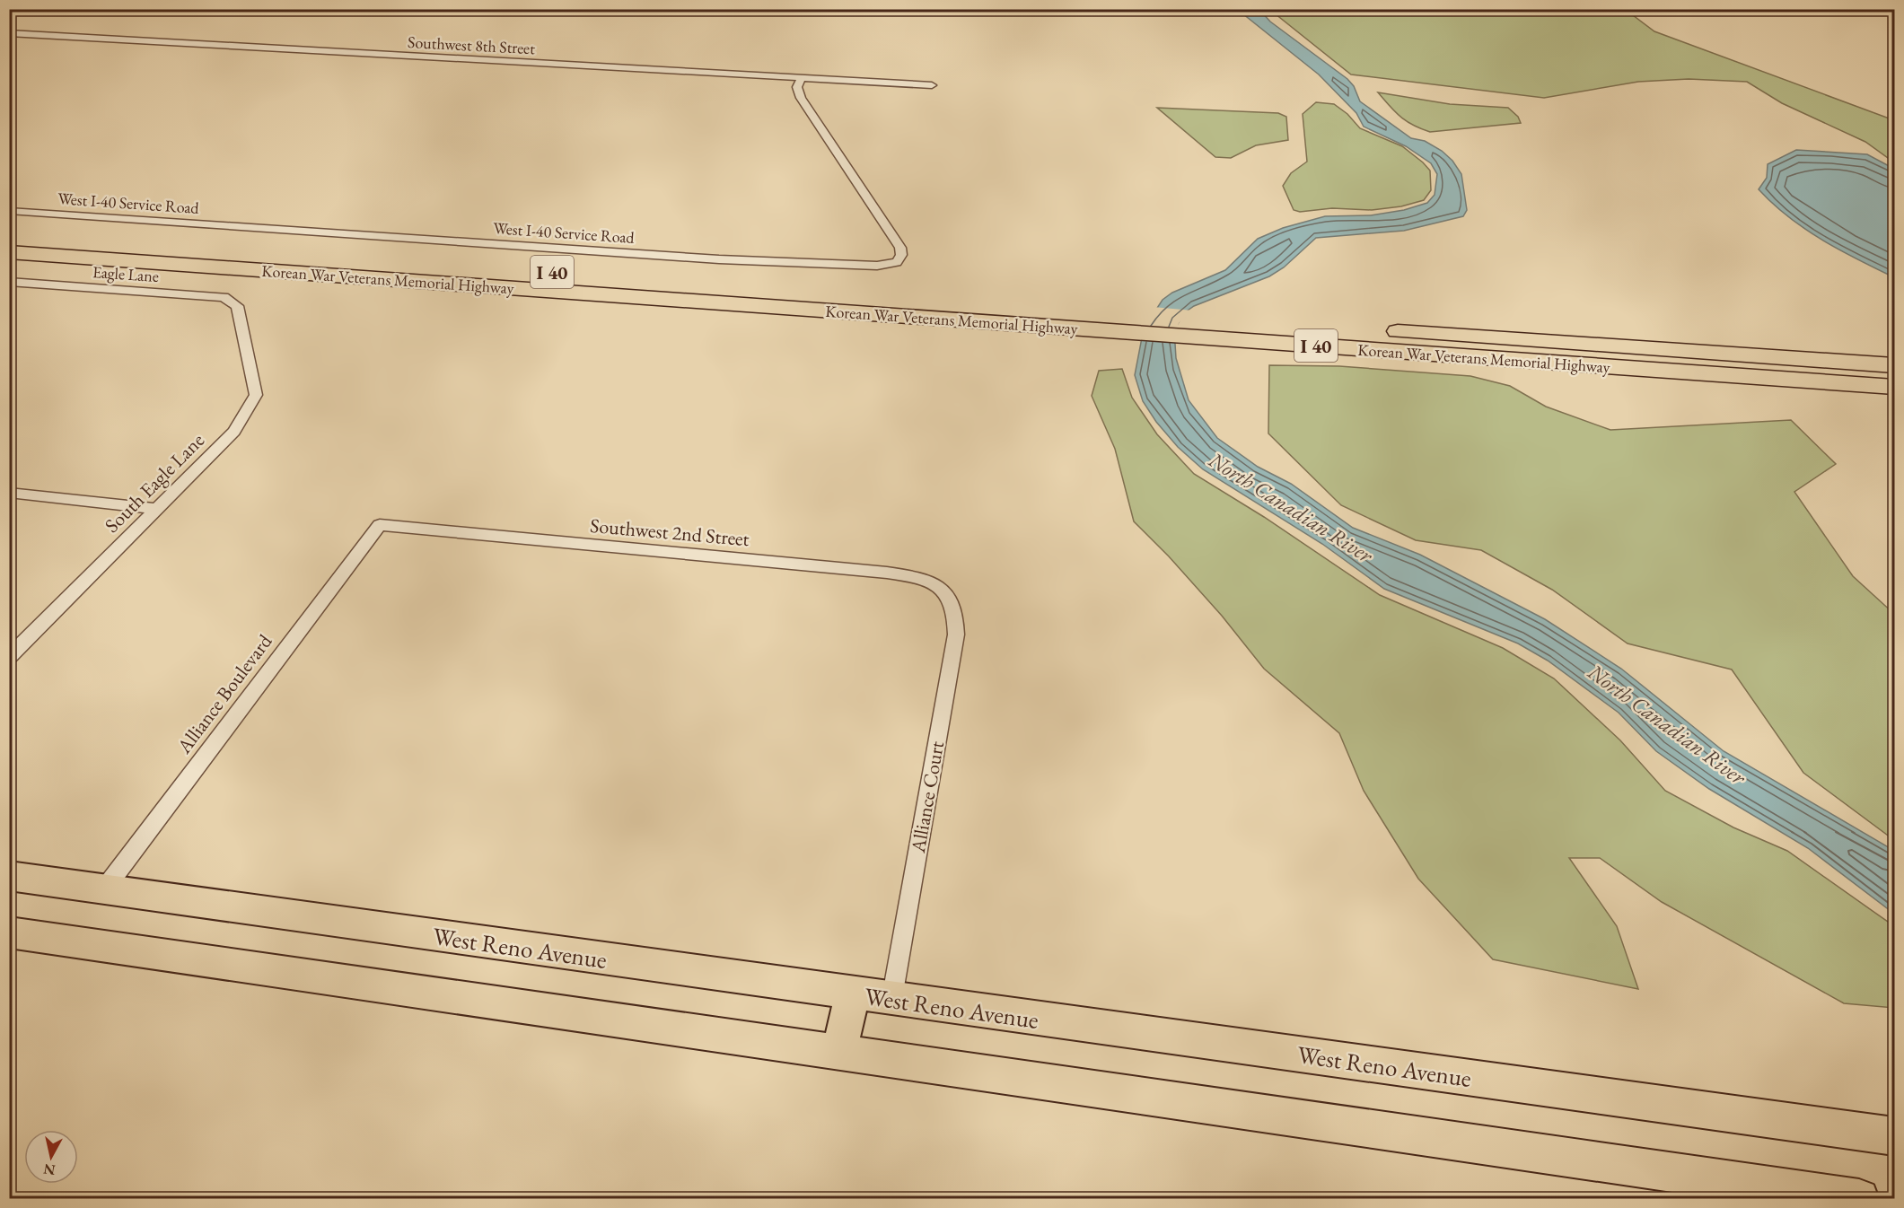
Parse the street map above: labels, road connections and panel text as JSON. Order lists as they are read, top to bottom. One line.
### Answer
{"streets":{"highway":["I 40","Korean War Veterans Memorial Highway"],"main road":["West Reno Avenue"],"street":["Southwest 8th Street","West I-40 Service Road","Eagle Lane","South Eagle Lane","Southwest 2nd Street","Alliance Boulevard","Alliance Court"]},"crossings":[["Southwest 8th Street","West I-40 Service Road"],["Eagle Lane","South Eagle Lane"],["Southwest 2nd Street","Alliance Boulevard"],["Southwest 2nd Street","Alliance Court"],["Alliance Boulevard","West Reno Avenue"],["Alliance Court","West Reno Avenue"]],"water":["North Canadian River"],"north":"bottom"}
